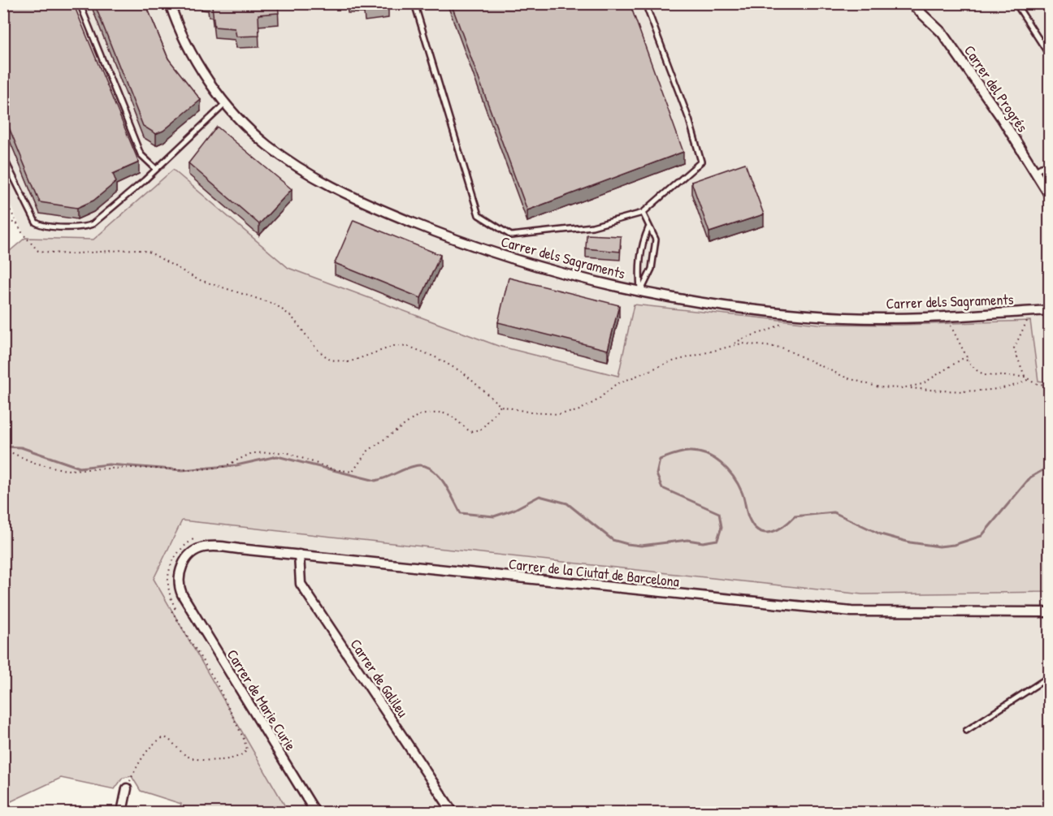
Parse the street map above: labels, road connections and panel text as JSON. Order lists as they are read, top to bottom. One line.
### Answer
{"streets":{"street":["Carrer del Progrés","Carrer dels Sagraments","Carrer de la Ciutat de Barcelona","Carrer de Galileu","Carrer de Marie Curie"]},"crossings":[["Carrer de la Ciutat de Barcelona","Carrer de Galileu"],["Carrer de la Ciutat de Barcelona","Carrer de Marie Curie"]]}
